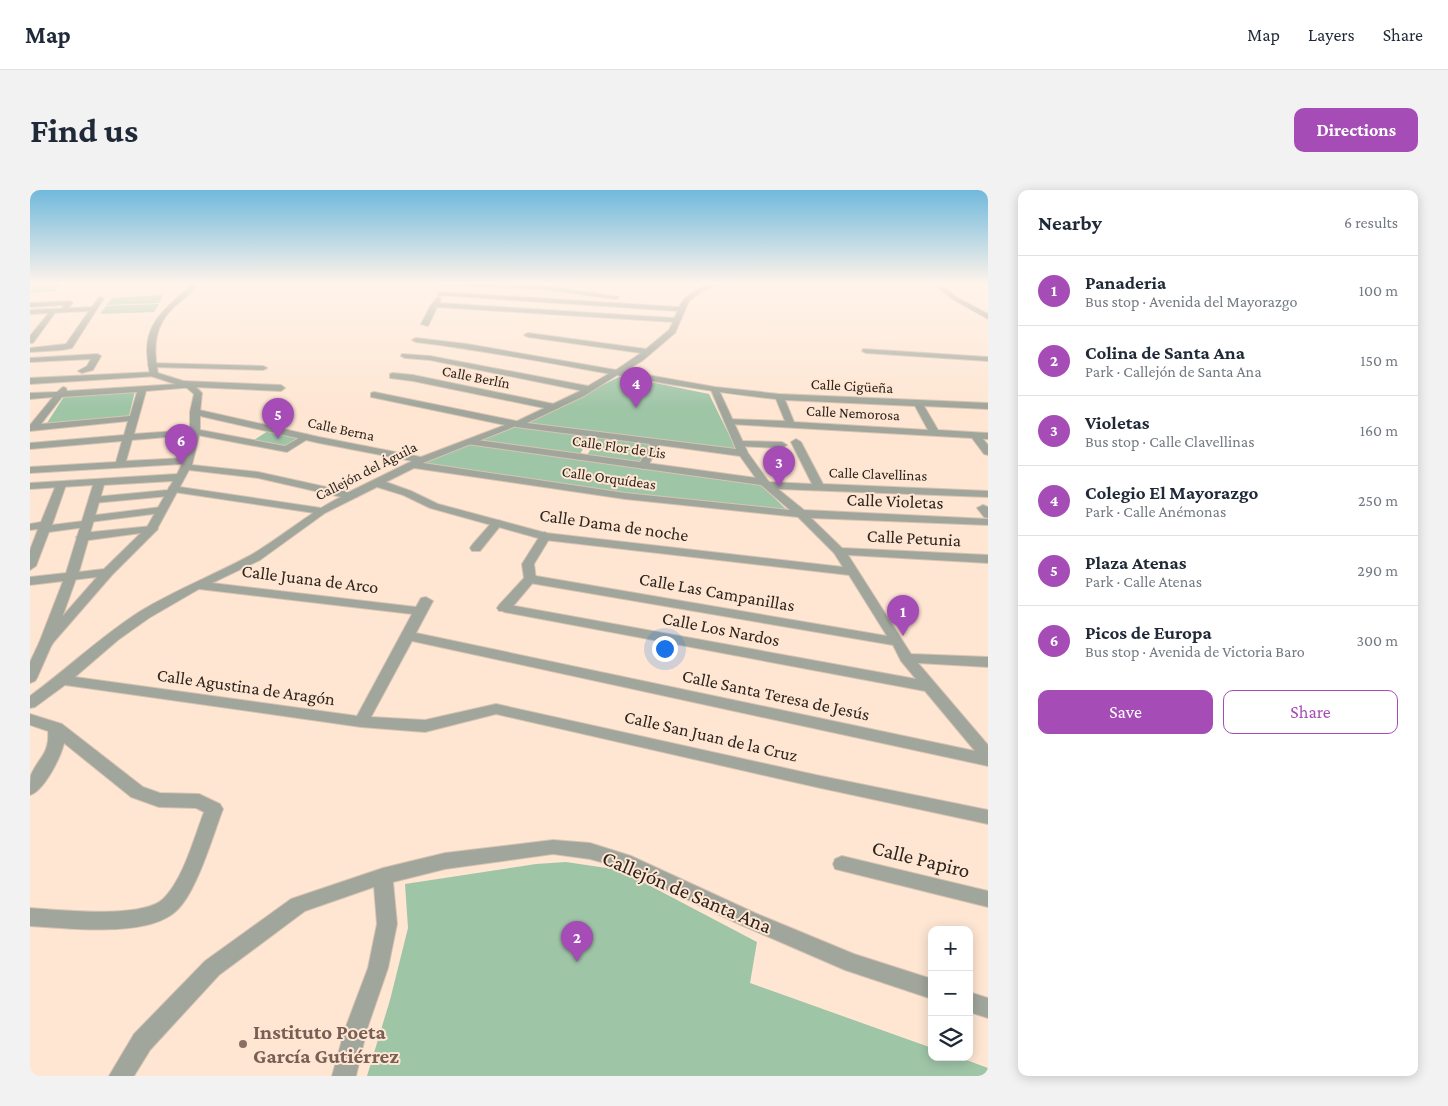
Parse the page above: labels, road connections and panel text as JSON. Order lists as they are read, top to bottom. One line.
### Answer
{"streets":{"street":["Calle Berlín","Calle Cigüeña","Calle Nemorosa","Calle Berna","Calle Flor de Lis","Callejón del Águila","Calle Clavellinas","Calle Orquídeas","Calle Violetas","Calle Dama de noche","Calle Petunia","Calle Juana de Arco","Calle Las Campanillas","Calle Los Nardos","Calle Agustina de Aragón","Calle Santa Teresa de Jesús","Calle San Juan de la Cruz","Calle Papiro","Callejón de Santa Ana"]},"crossings":[["Calle Berlín","Callejón del Águila"],["Calle Cigüeña","Callejón del Águila"],["Calle Berna","Callejón del Águila"],["Calle Berna","Calle Orquídeas"],["Calle Flor de Lis","Callejón del Águila"],["Calle Flor de Lis","Calle Clavellinas"],["Callejón del Águila","Calle Orquídeas"],["Callejón del Águila","Calle Dama de noche"],["Callejón del Águila","Calle Juana de Arco"],["Callejón del Águila","Calle Agustina de Aragón"],["Calle Orquídeas","Calle Violetas"],["Calle Juana de Arco","Calle Santa Teresa de Jesús"],["Calle Las Campanillas","Calle Los Nardos"],["Calle Agustina de Aragón","Calle San Juan de la Cruz"]],"places":["Instituto Poeta García Gutiérrez"],"page":{"header":"Map","nav":["Map","Layers","Share"],"buttons":["Directions",["Save","Share"]],"title":"Find us","heading":["Nearby","6 results"],"list":[{"mark":"1","name":"Panaderia","note":"Bus stop · Avenida del Mayorazgo","value":"100 m"},{"mark":"2","name":"Colina de Santa Ana","note":"Park · Callejón de Santa Ana","value":"150 m"},{"mark":"3","name":"Violetas","note":"Bus stop · Calle Clavellinas","value":"160 m"},{"mark":"4","name":"Colegio El Mayorazgo","note":"Park · Calle Anémonas","value":"250 m"},{"mark":"5","name":"Plaza Atenas","note":"Park · Calle Atenas","value":"290 m"},{"mark":"6","name":"Picos de Europa","note":"Bus stop · Avenida de Victoria Baro","value":"300 m"}],"pins":["4","5","6","3","1","2"],"map_buttons":["+","−"]}}
